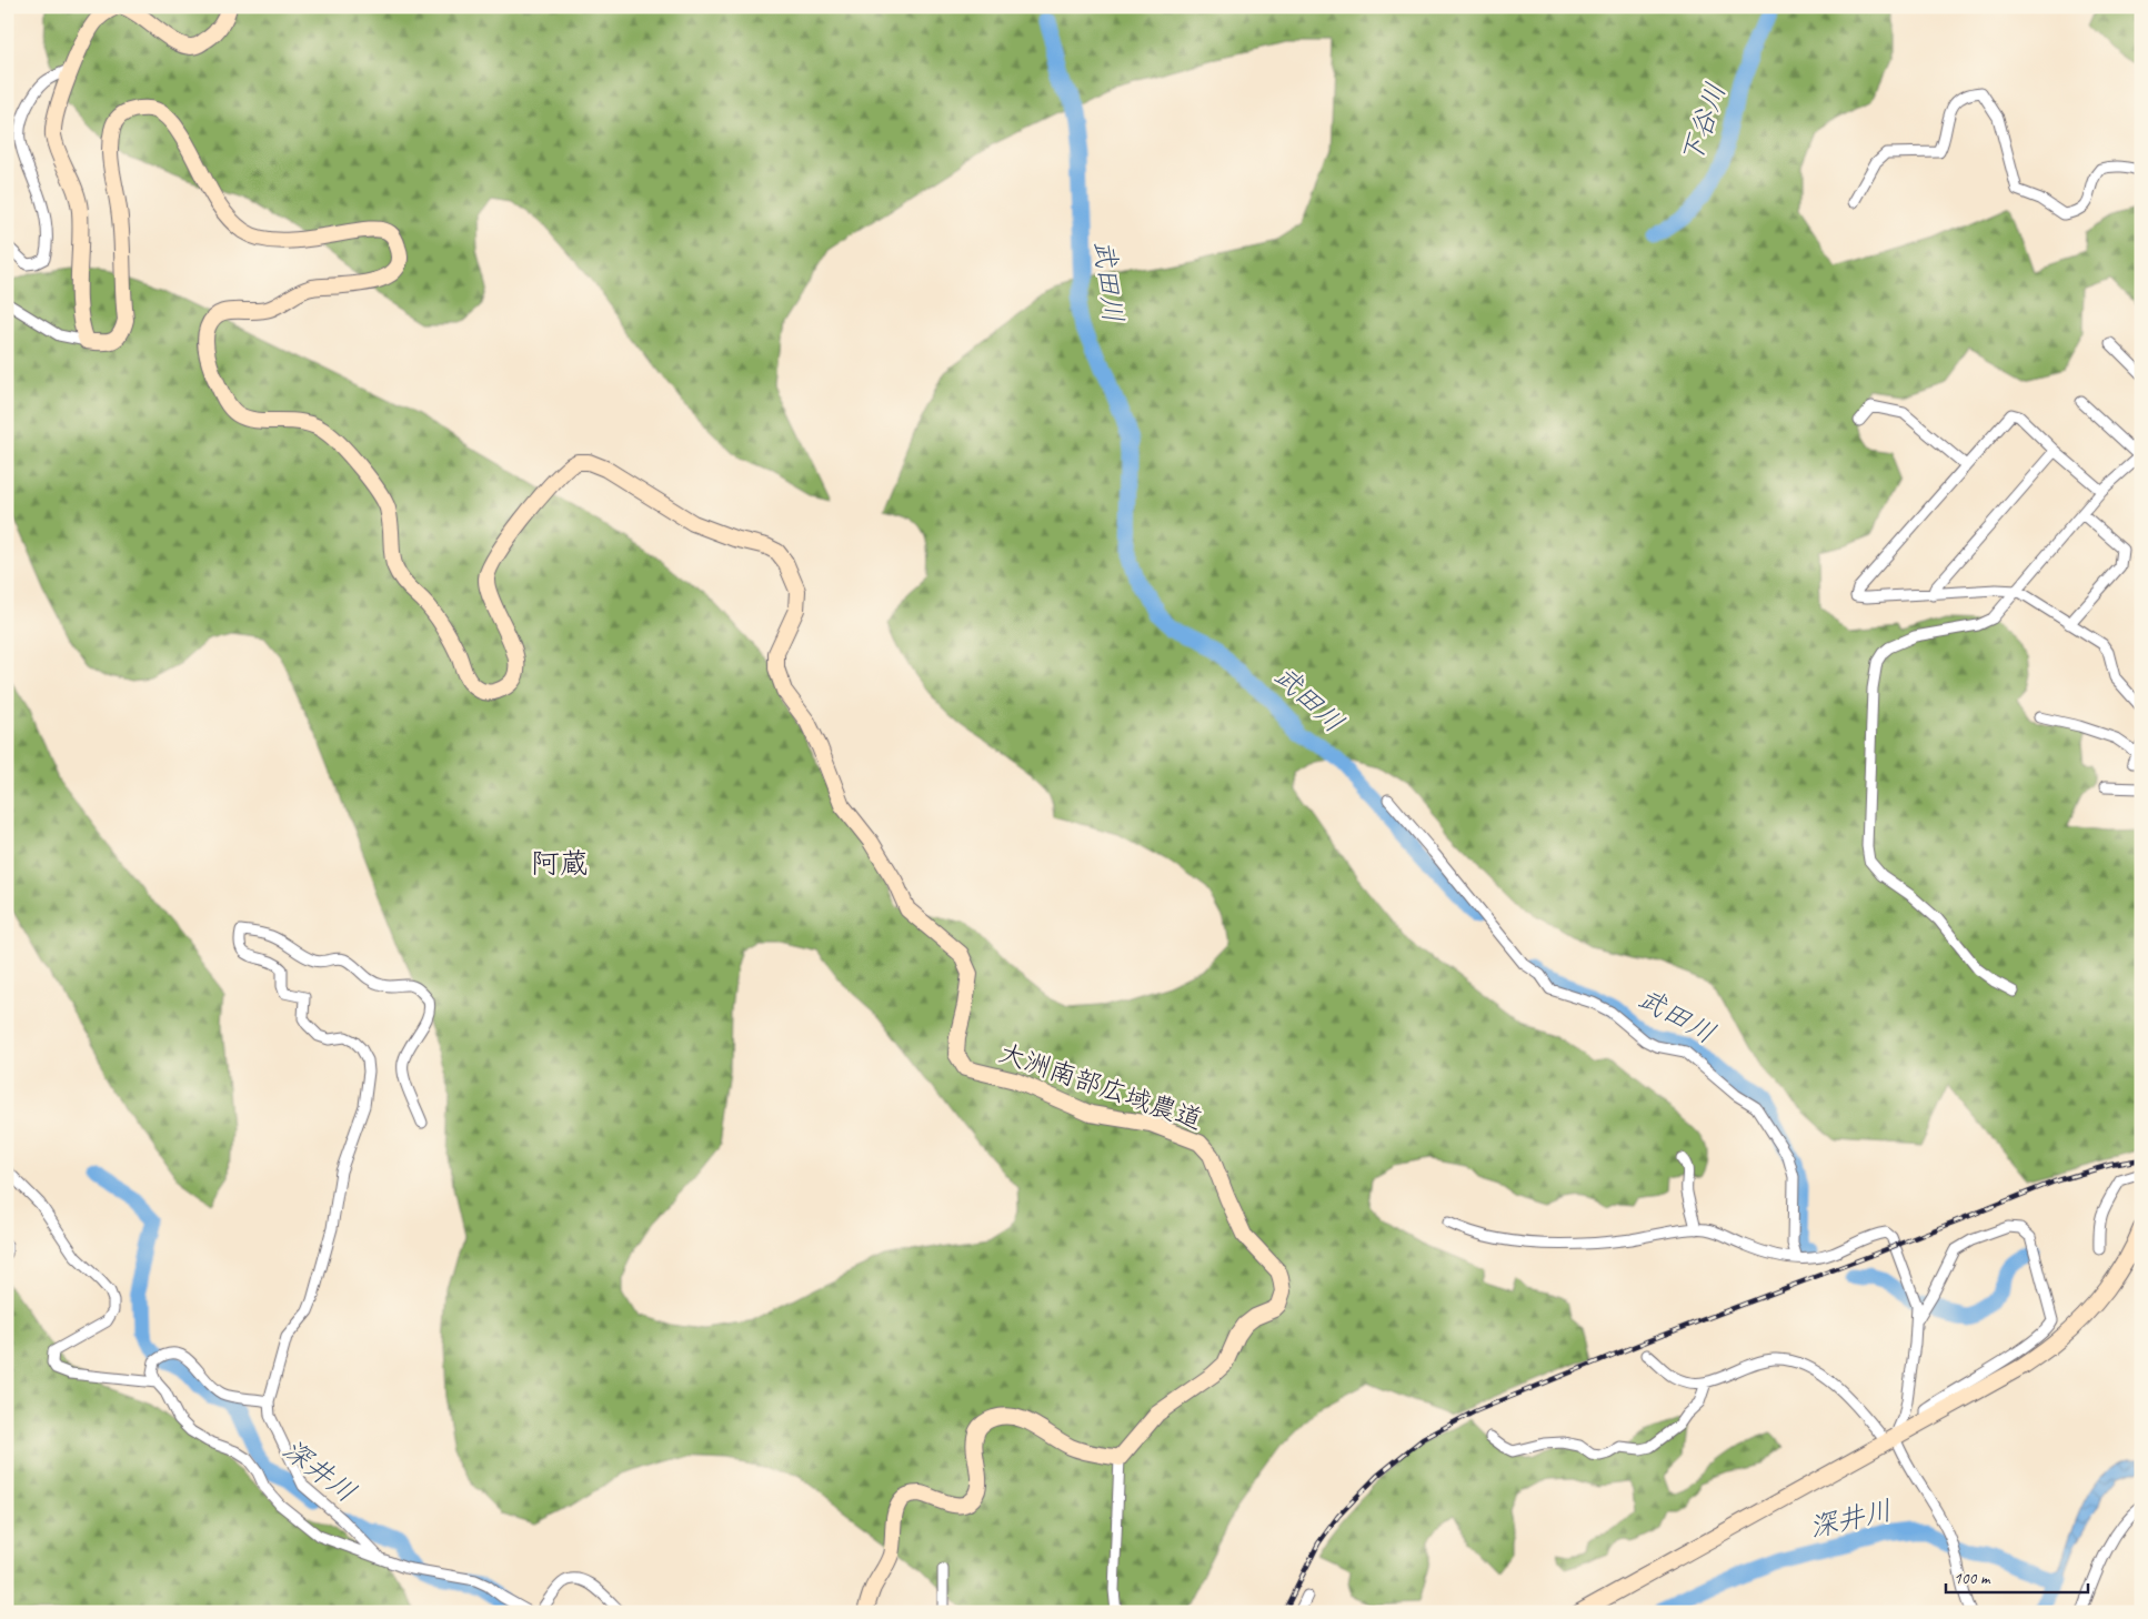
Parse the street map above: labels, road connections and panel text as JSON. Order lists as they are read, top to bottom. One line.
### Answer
{"streets":{"street":["大洲南部広域農道"]},"districts":["阿蔵"],"water":["下谷川","武田川","深井川"],"scale_bar":"100 m"}
